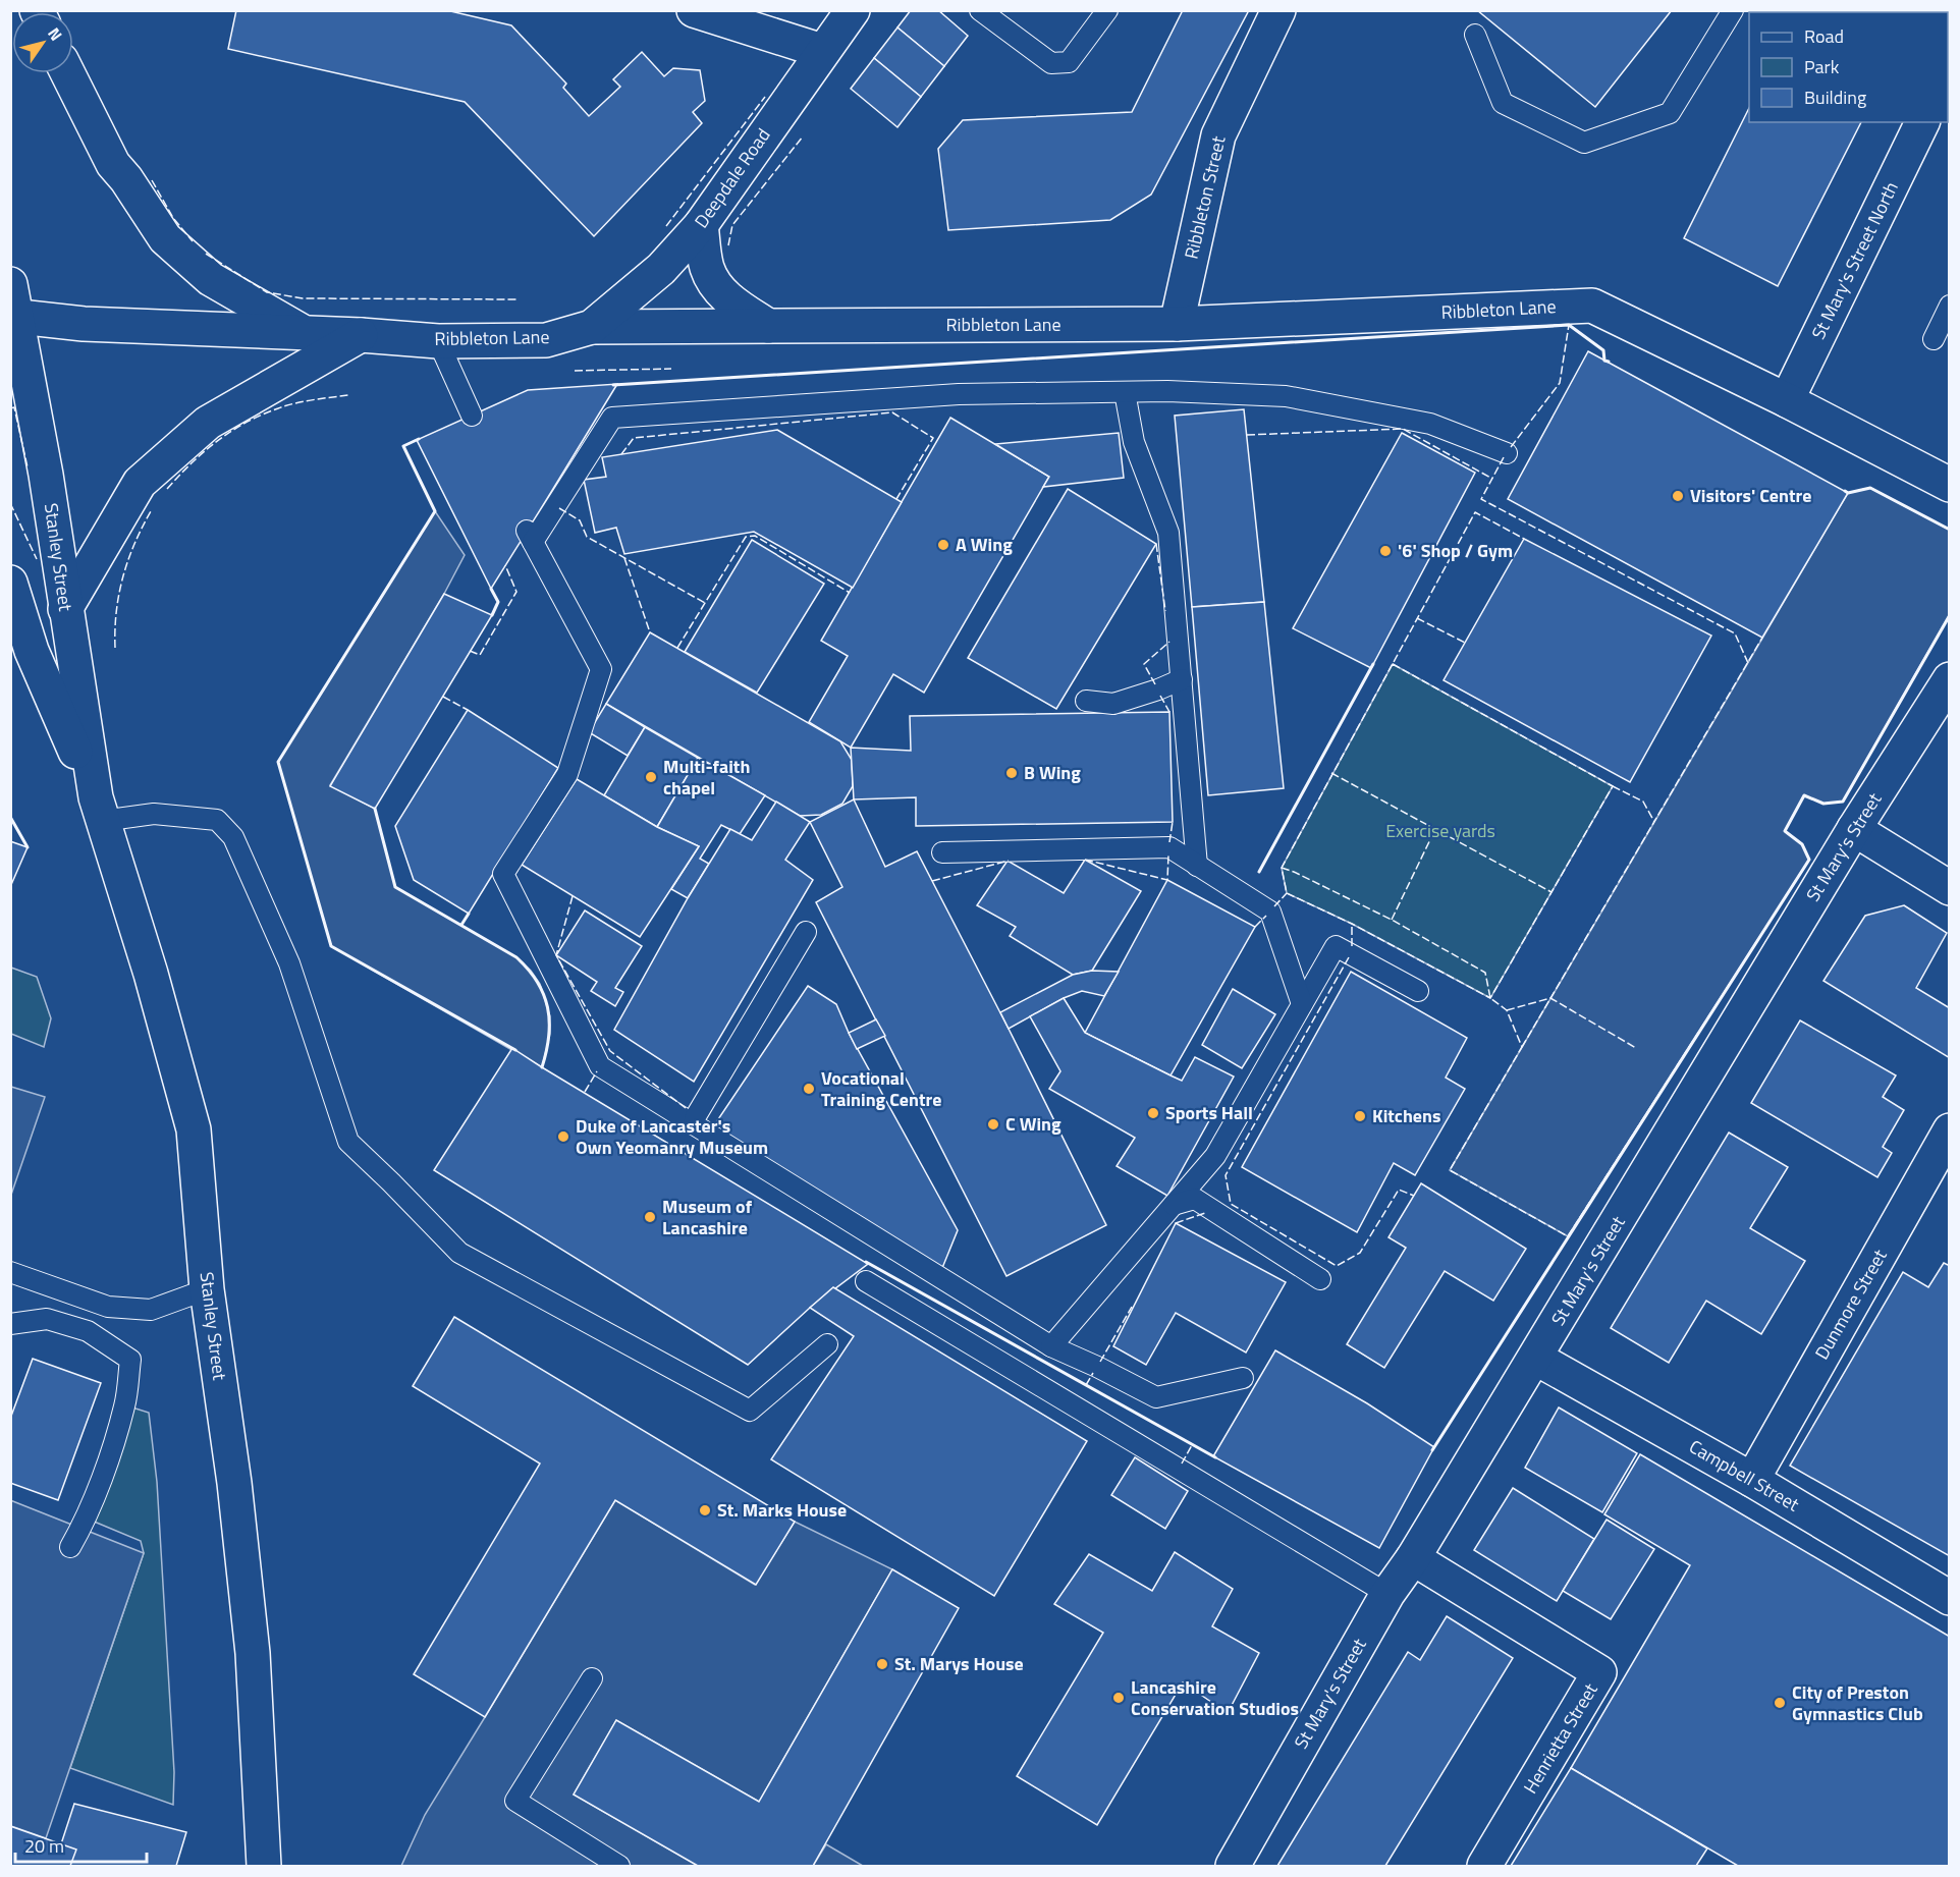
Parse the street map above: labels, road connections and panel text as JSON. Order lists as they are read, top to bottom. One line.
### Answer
{"streets":{"main road":["Deepdale Road","Ribbleton Street","St Mary's Street North","Ribbleton Lane","Stanley Street","St Mary's Street","Dunmore Street","Campbell Street","Henrietta Street"]},"crossings":[["Deepdale Road","Ribbleton Lane"],["Ribbleton Street","Ribbleton Lane"],["St Mary's Street North","Ribbleton Lane"],["Ribbleton Lane","Stanley Street"],["St Mary's Street","Campbell Street"],["St Mary's Street","Henrietta Street"],["Dunmore Street","Campbell Street"]],"parks":["Exercise yards"],"places":["Visitors' Centre","A Wing","'6' Shop / Gym","B Wing","Multi-faith chapel","Vocational Training Centre","Sports Hall","Kitchens","C Wing","Duke of Lancaster's Own Yeomanry Museum","Museum of Lancashire","St. Marks House","St. Marys House","Lancashire Conservation Studios","City of Preston Gymnastics Club"],"legend":["Road","Park","Building"],"scale_bar":"20 m","north":"top right"}
